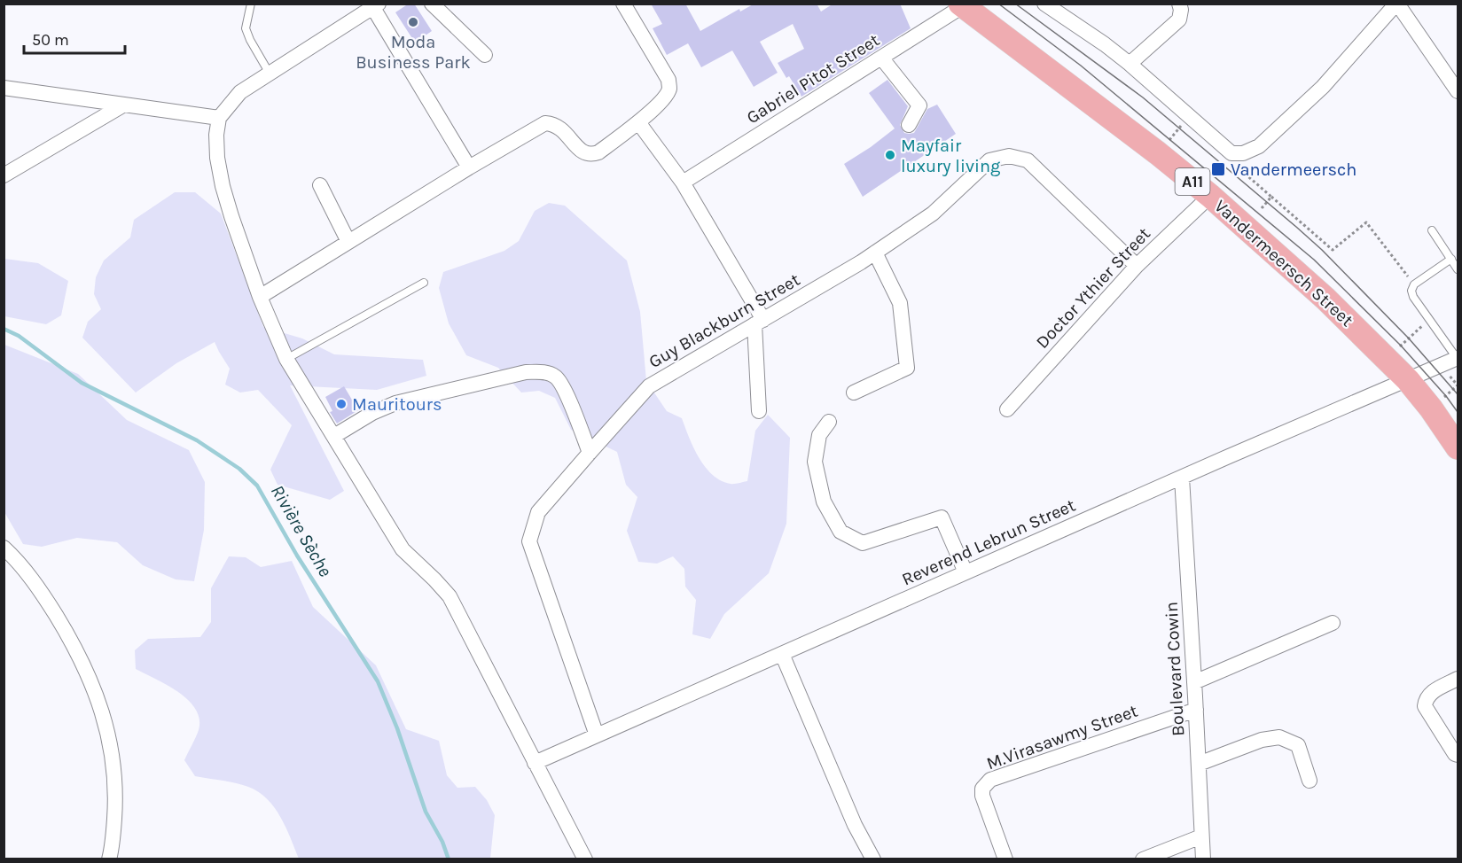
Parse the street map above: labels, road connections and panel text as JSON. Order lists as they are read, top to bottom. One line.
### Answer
{"streets":{"main road":["A11","Vandermeersch Street"],"street":["Gabriel Pitot Street","Doctor Ythier Street","Guy Blackburn Street","Reverend Lebrun Street","Boulevard Cowin","M.Virasawmy Street"]},"crossings":[["Gabriel Pitot Street","Vandermeersch Street"],["Vandermeersch Street","Doctor Ythier Street"],["Vandermeersch Street","Reverend Lebrun Street"],["Doctor Ythier Street","Guy Blackburn Street"],["Guy Blackburn Street","Reverend Lebrun Street"],["Reverend Lebrun Street","Boulevard Cowin"],["Boulevard Cowin","M.Virasawmy Street"]],"water":["Rivière Sèche"],"places":{"other":["Moda Business Park","Mayfair luxury living","Mauritours"],"transit":["Vandermeersch"]},"scale_bar":"50 m"}
